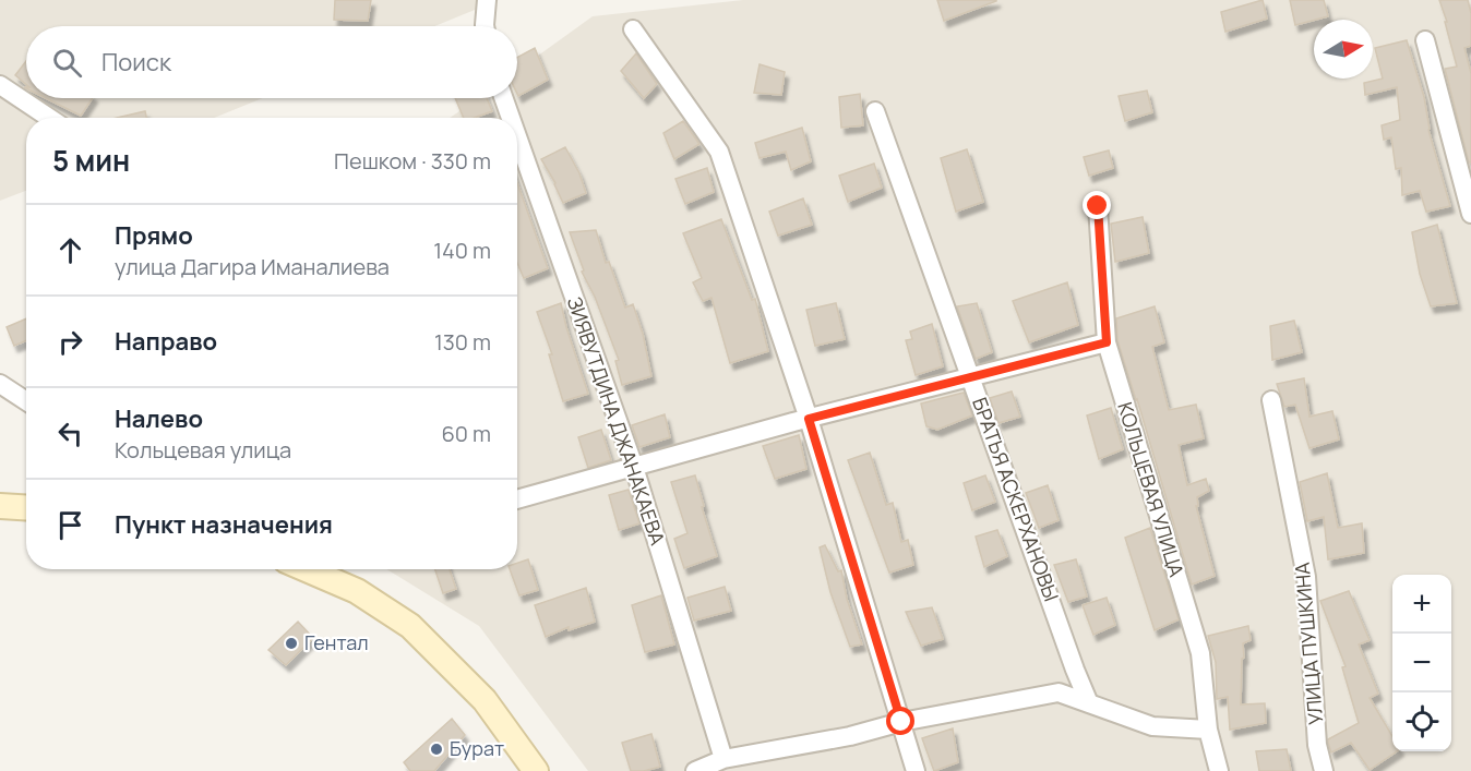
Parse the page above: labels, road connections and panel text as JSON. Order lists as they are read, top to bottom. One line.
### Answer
{"streets":{"street":["ЗИЯВУТДИНА ДЖАНАКАЕВА","КОЛЬЦЕВАЯ УЛИЦА","БРАТЬЯ АСКЕРХАНОВЫ","УЛИЦА ПУШКИНА"]},"places":["Гентал","Бурат"],"north":"right","page":{"search":"Поиск","heading":["5 мин","Пешком · 330 m"],"list":[["Прямо","улица Дагира Иманалиева","140 m"],["Направо","130 m"],["Налево","Кольцевая улица","60 m"],"Пункт назначения"],"map_buttons":["+","−"]}}
